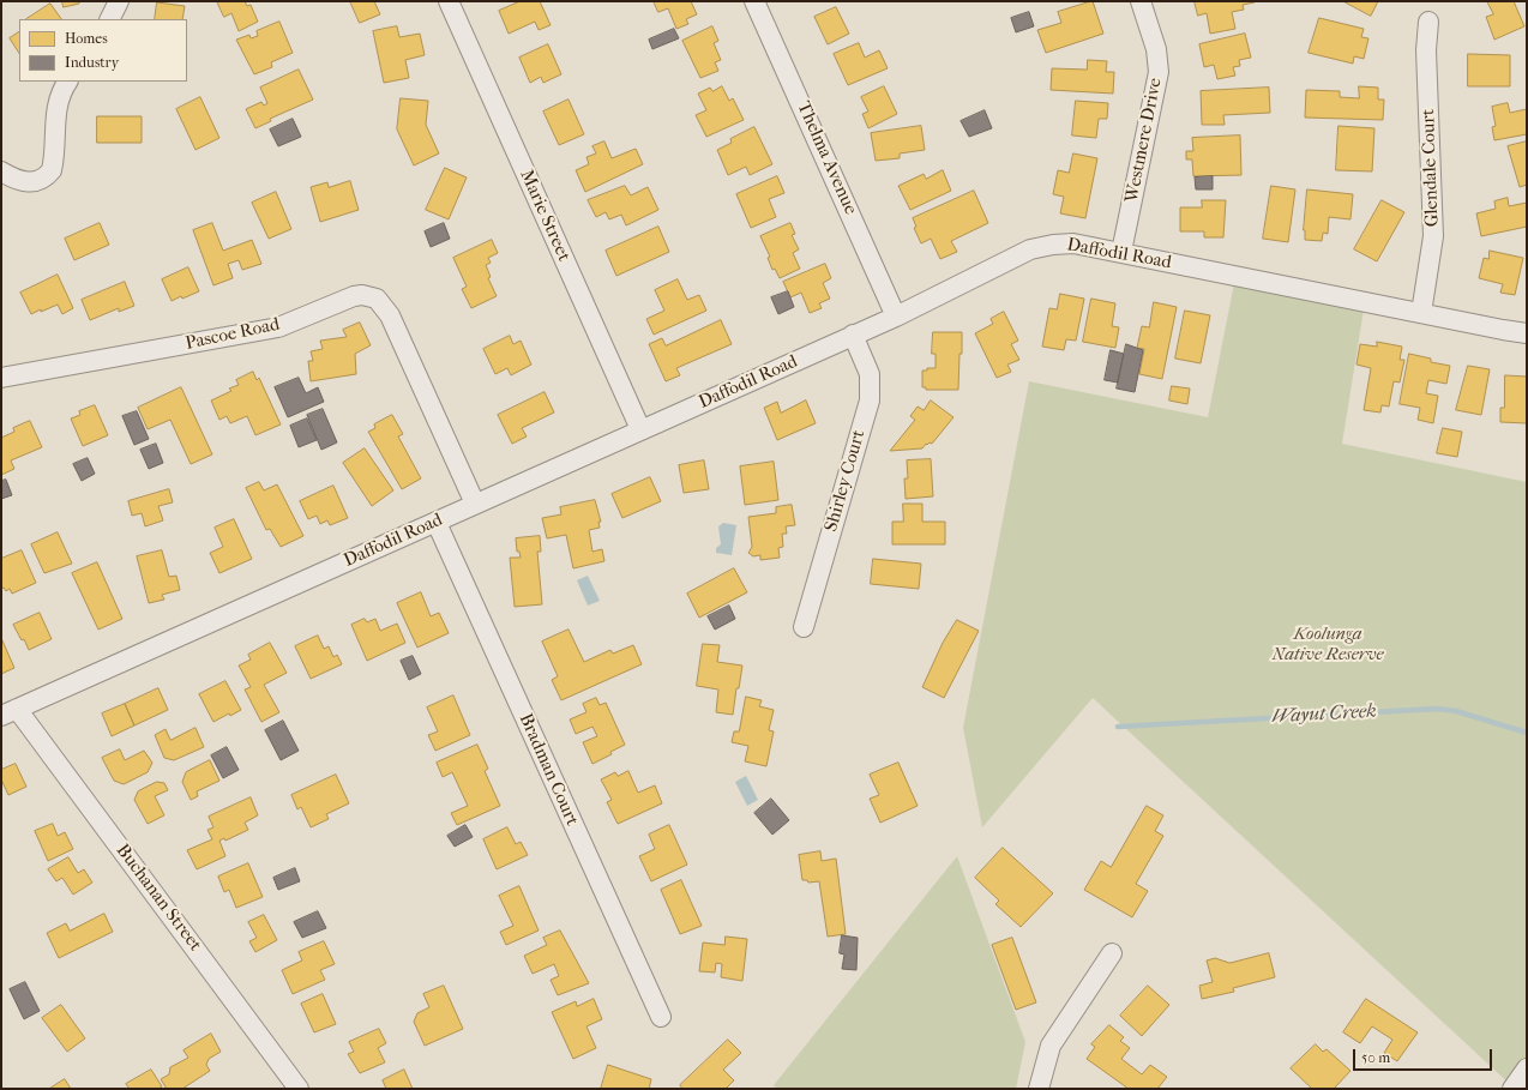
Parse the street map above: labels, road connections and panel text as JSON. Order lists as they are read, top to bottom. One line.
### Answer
{"streets":{"street":["Westmere Drive","Thelma Avenue","Glendale Court","Marie Street","Daffodil Road","Pascoe Road","Shirley Court","Bradman Court","Buchanan Street"]},"crossings":[["Westmere Drive","Daffodil Road"],["Thelma Avenue","Daffodil Road"],["Glendale Court","Daffodil Road"],["Marie Street","Daffodil Road"],["Daffodil Road","Pascoe Road"],["Daffodil Road","Shirley Court"],["Daffodil Road","Bradman Court"],["Daffodil Road","Buchanan Street"]],"water":["Wayut Creek"],"parks":["Koolunga Native Reserve"],"legend":["Homes","Industry"],"scale_bar":"50 m"}
